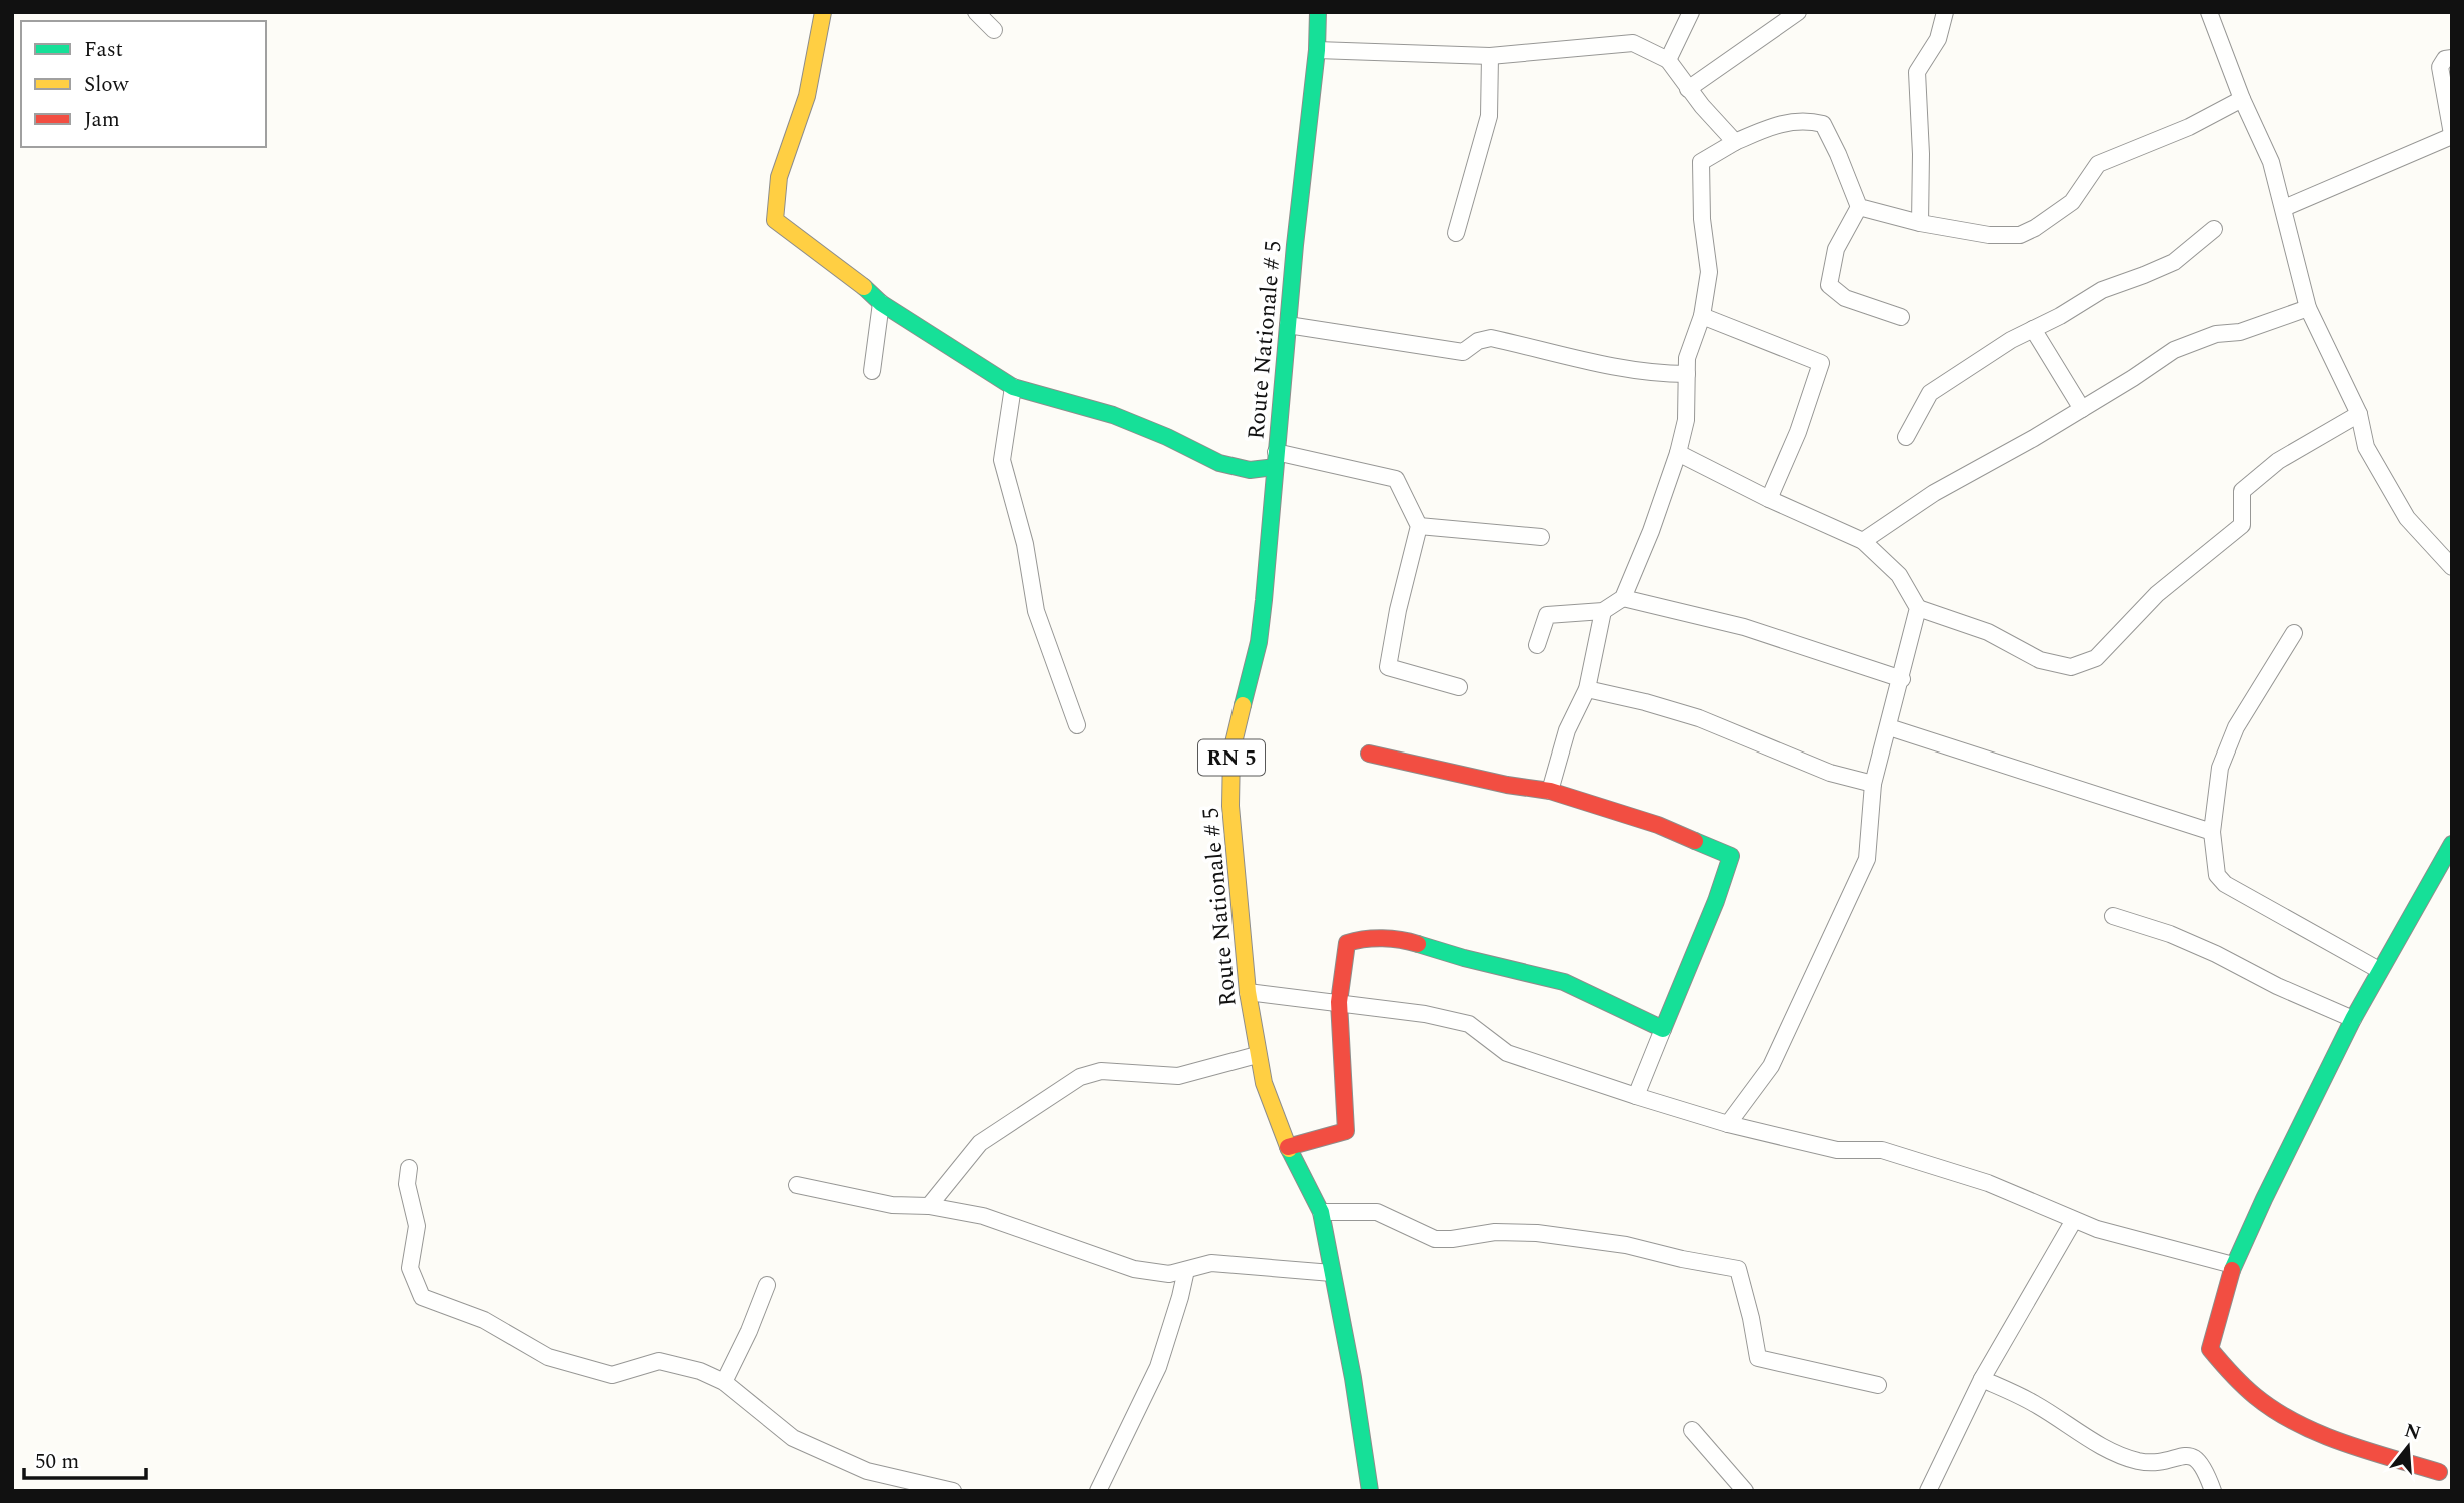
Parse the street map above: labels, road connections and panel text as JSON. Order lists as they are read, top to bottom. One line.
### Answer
{"streets":{"street":["Route Nationale # 5","RN 5"]},"legend":["Fast","Slow","Jam"],"scale_bar":"50 m","north":"top"}
